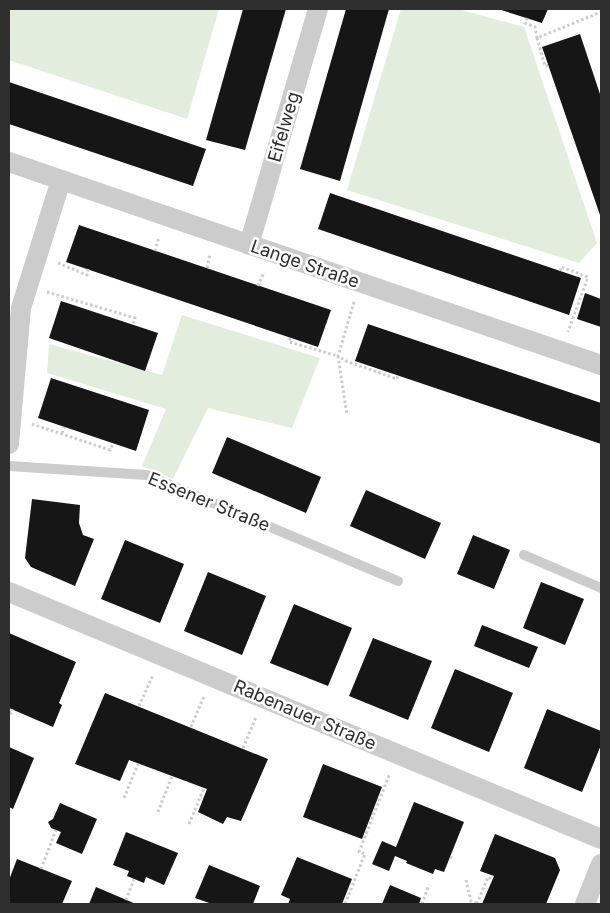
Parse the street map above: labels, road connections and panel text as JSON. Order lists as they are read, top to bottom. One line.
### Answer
{"streets":{"street":["Eifelweg","Lange Straße","Rabenauer Straße"],"lane":["Essener Straße"]},"crossings":[["Eifelweg","Lange Straße"]]}
